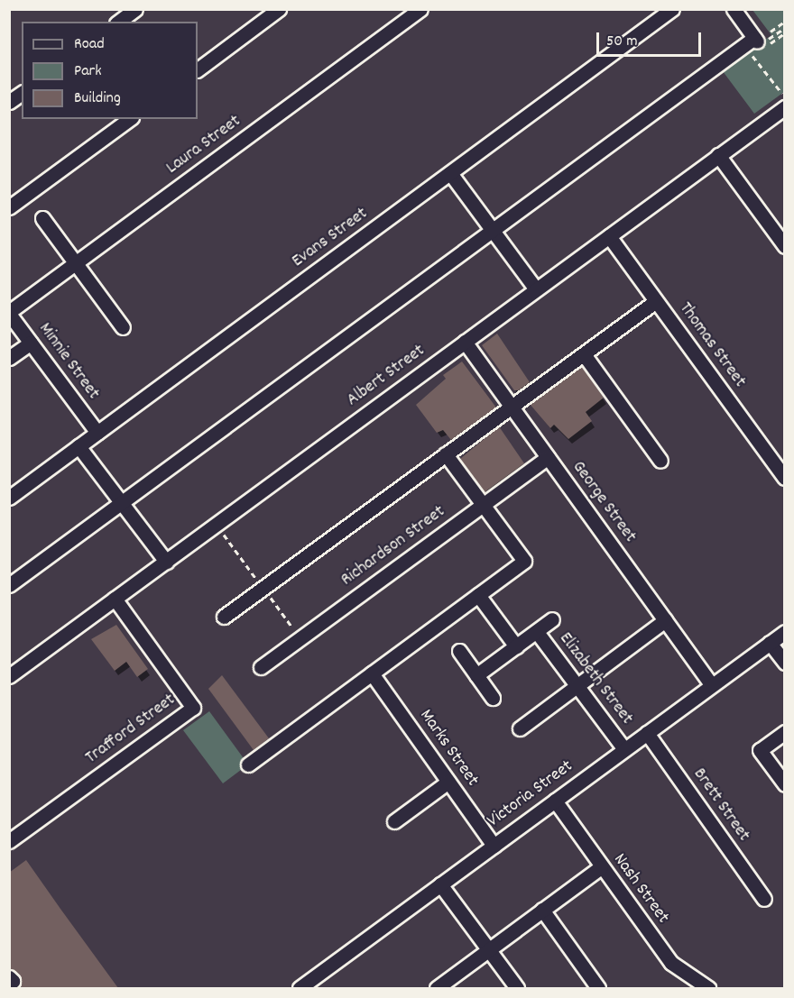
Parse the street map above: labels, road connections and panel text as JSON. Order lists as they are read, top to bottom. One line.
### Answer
{"streets":{"street":["Laura Street","Evans Street","Thomas Street","Minnie Street","Albert Street","George Street","Richardson Street","Elizabeth Street","Trafford Street","Marks Street","Victoria Street","Brett Street","Nash Street"]},"crossings":[["Laura Street","Minnie Street"],["Evans Street","Minnie Street"],["Thomas Street","Albert Street"],["Albert Street","George Street"],["Albert Street","Trafford Street"],["George Street","Richardson Street"],["George Street","Victoria Street"],["Elizabeth Street","Victoria Street"],["Marks Street","Victoria Street"],["Victoria Street","Brett Street"],["Victoria Street","Nash Street"]],"legend":["Road","Park","Building"],"scale_bar":"50 m"}
